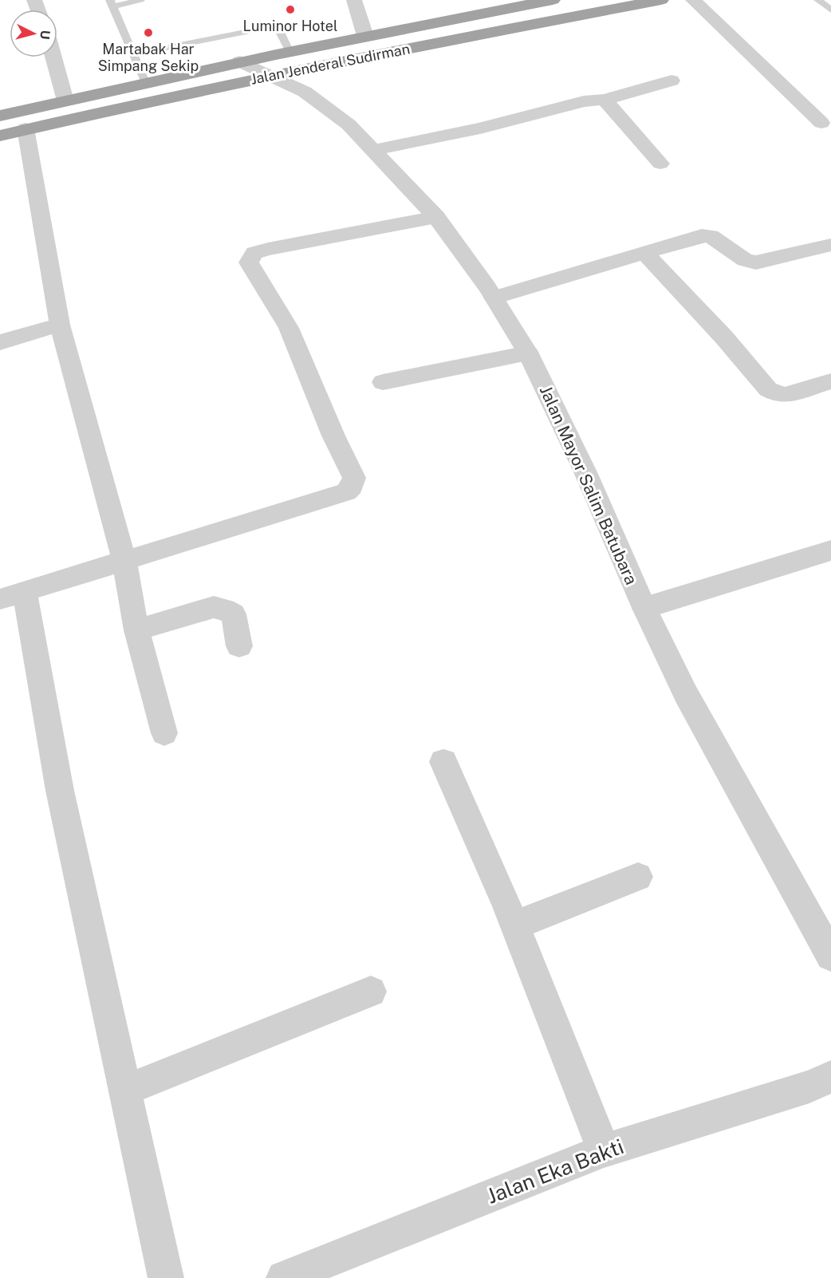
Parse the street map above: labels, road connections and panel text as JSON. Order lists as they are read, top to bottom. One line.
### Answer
{"streets":{"highway":["Jalan Jenderal Sudirman"],"street":["Jalan Mayor Salim Batubara","Jalan Eka Bakti"]},"crossings":[["Jalan Jenderal Sudirman","Jalan Mayor Salim Batubara"]],"places":["Luminor Hotel","Martabak Har Simpang Sekip"],"north":"right"}
